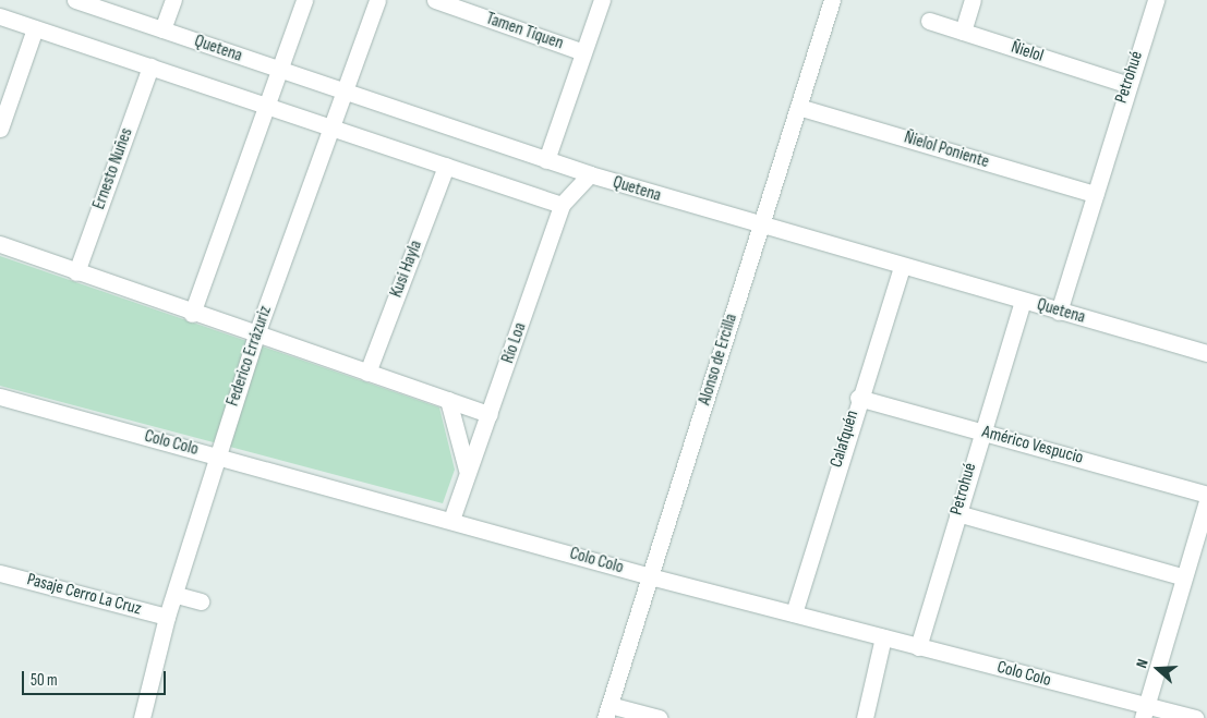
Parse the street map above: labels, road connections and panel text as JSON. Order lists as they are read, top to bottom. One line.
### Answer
{"streets":{"street":["Tamen Tiquen","Quetena","Ñielol","Petrohué","Ñielol Poniente","Ernesto Nuñes","Kusi Hayla","Río Loa","Federico Errázuriz","Alonso de Ercilla","Calafquén","Colo Colo","Américo Vespucio","Pasaje Cerro La Cruz"]},"crossings":[["Quetena","Petrohué"],["Quetena","Río Loa"],["Quetena","Federico Errázuriz"],["Quetena","Alonso de Ercilla"],["Quetena","Calafquén"],["Ñielol","Petrohué"],["Petrohué","Ñielol Poniente"],["Petrohué","Colo Colo"],["Petrohué","Américo Vespucio"],["Ñielol Poniente","Alonso de Ercilla"],["Río Loa","Colo Colo"],["Federico Errázuriz","Colo Colo"],["Federico Errázuriz","Pasaje Cerro La Cruz"],["Alonso de Ercilla","Colo Colo"],["Calafquén","Colo Colo"],["Calafquén","Américo Vespucio"]],"scale_bar":"50 m","north":"left"}
